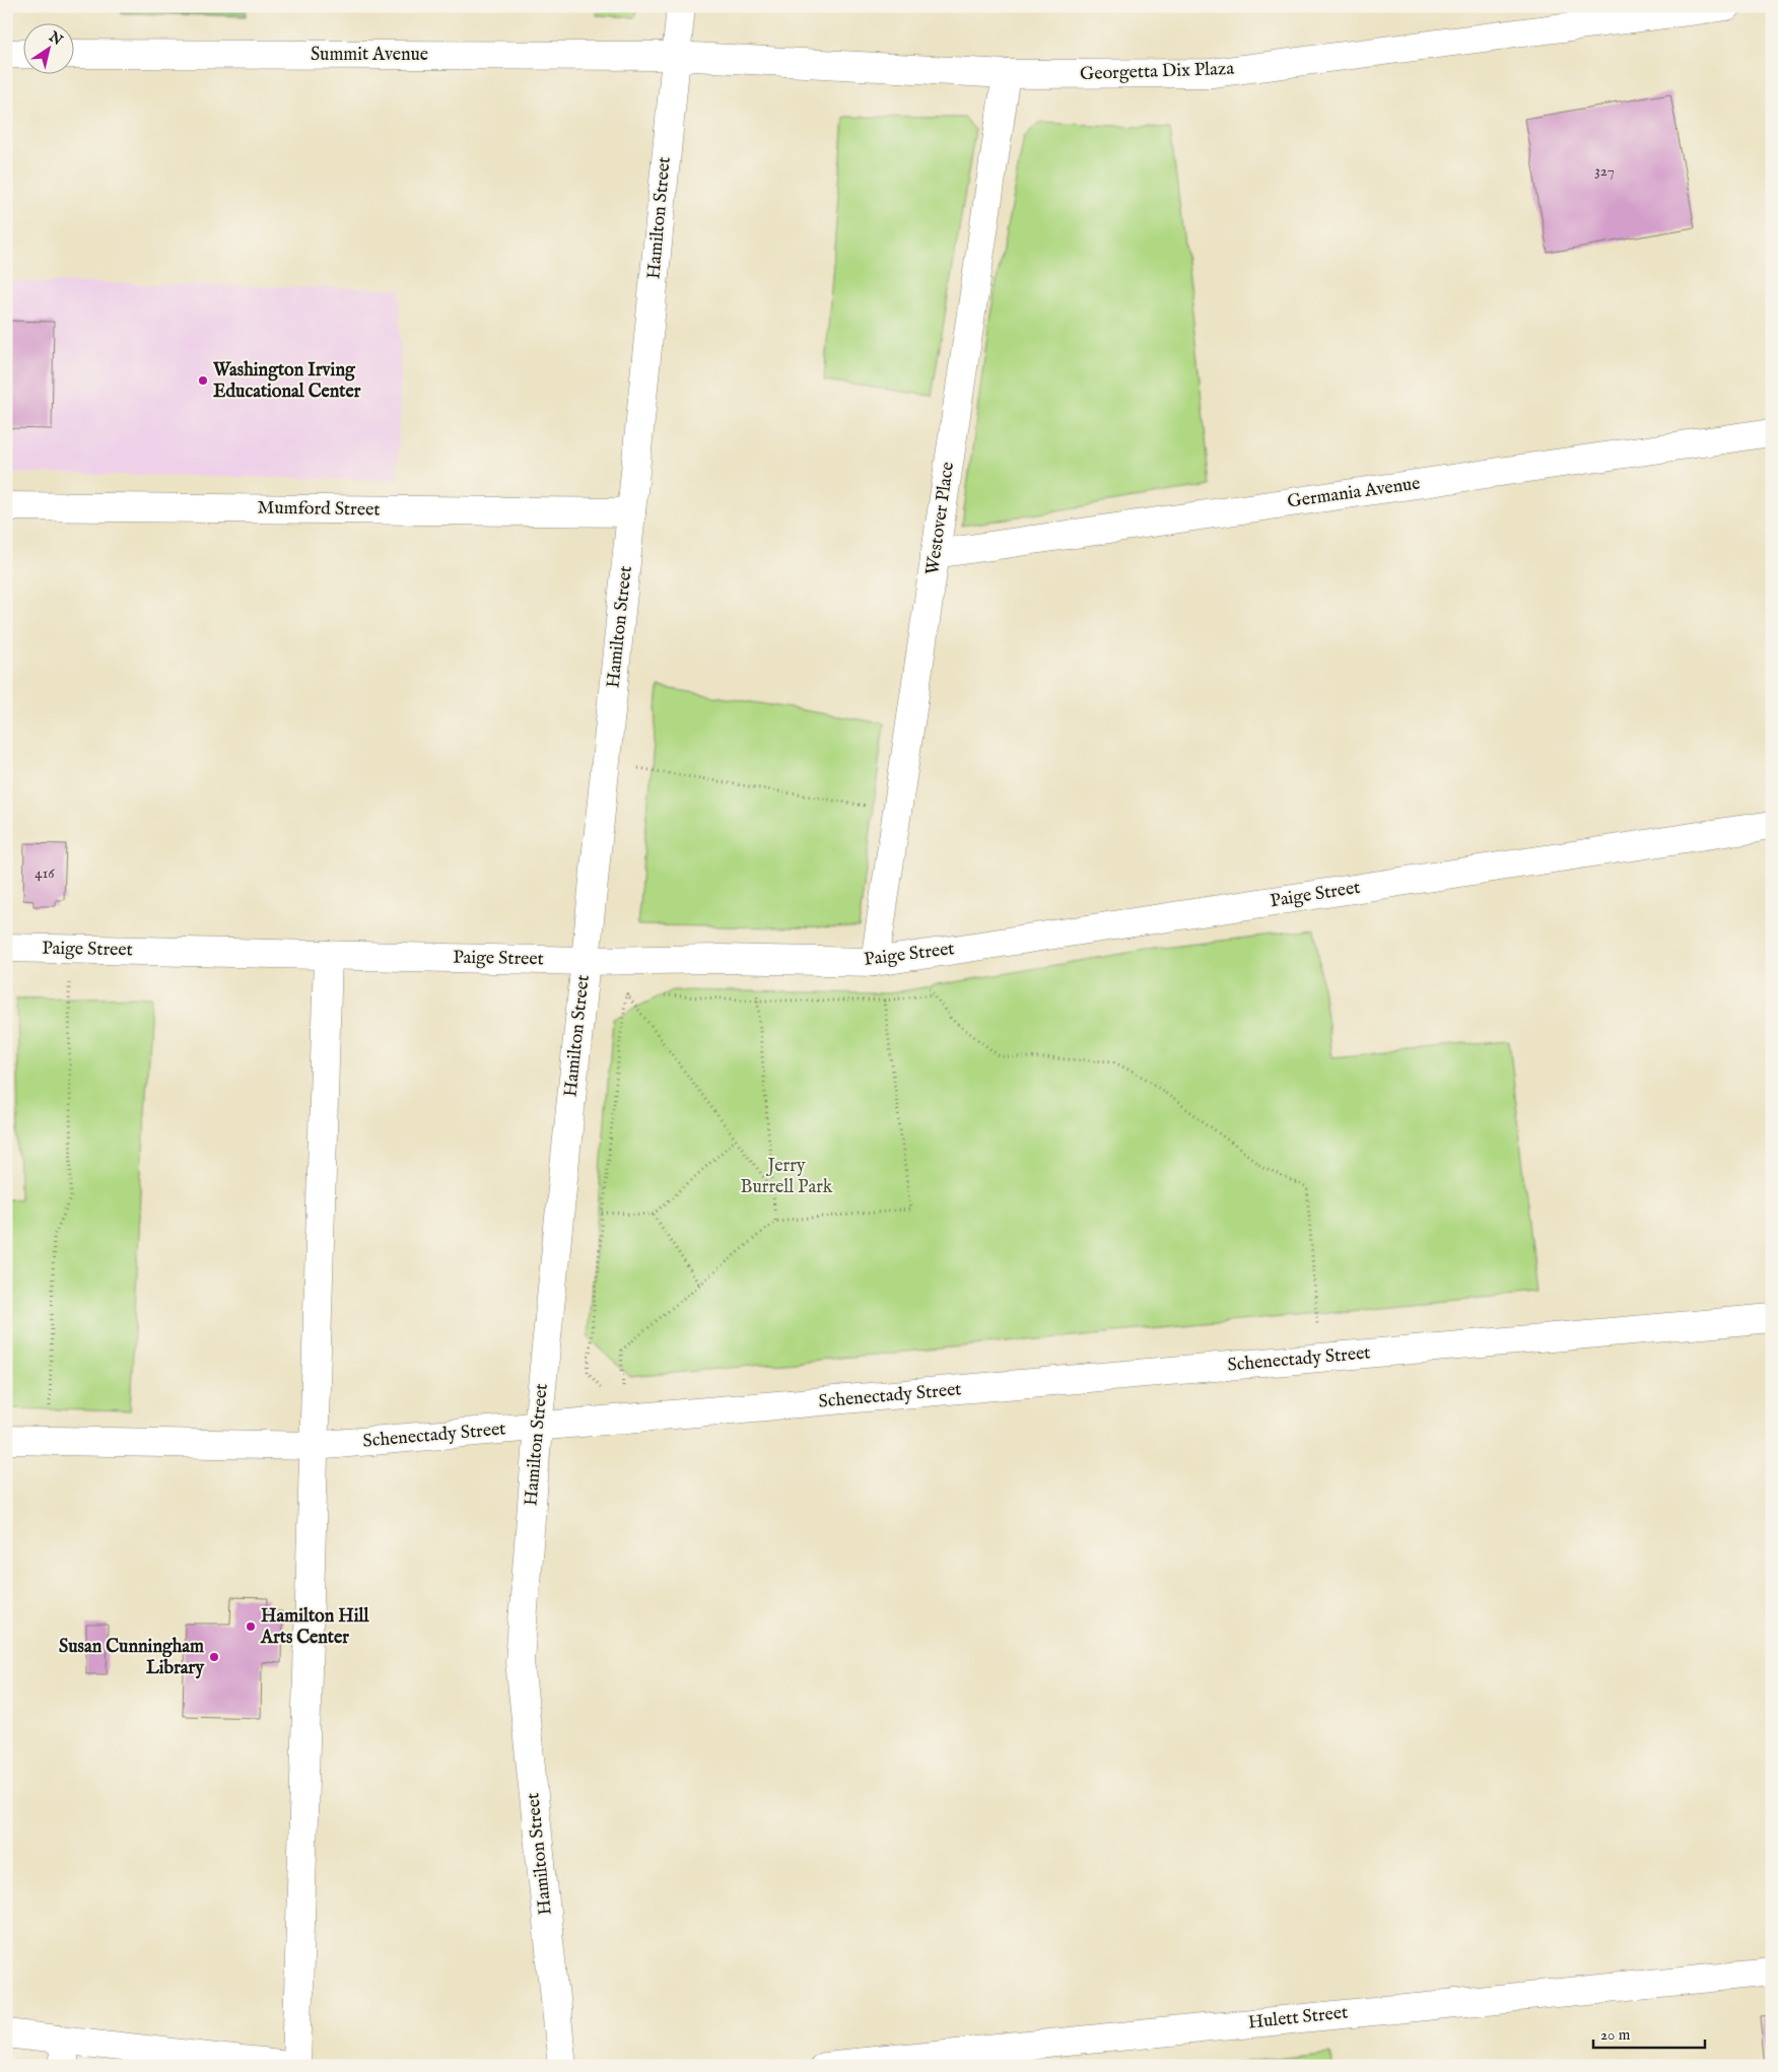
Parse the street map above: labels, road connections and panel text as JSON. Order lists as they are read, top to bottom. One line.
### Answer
{"streets":{"street":["Summit Avenue","Georgetta Dix Plaza","Hamilton Street","Germania Avenue","Mumford Street","Westover Place","Paige Street","Schenectady Street","Hulett Street"]},"crossings":[["Summit Avenue","Georgetta Dix Plaza"],["Summit Avenue","Hamilton Street"],["Georgetta Dix Plaza","Hamilton Street"],["Georgetta Dix Plaza","Westover Place"],["Hamilton Street","Mumford Street"],["Hamilton Street","Paige Street"],["Hamilton Street","Schenectady Street"],["Germania Avenue","Westover Place"],["Westover Place","Paige Street"]],"parks":["Jerry Burrell Park"],"places":["Washington Irving Educational Center","Hamilton Hill Arts Center","Susan Cunningham Library"],"house_numbers":["327","416"],"scale_bar":"20 m","north":"top right"}
